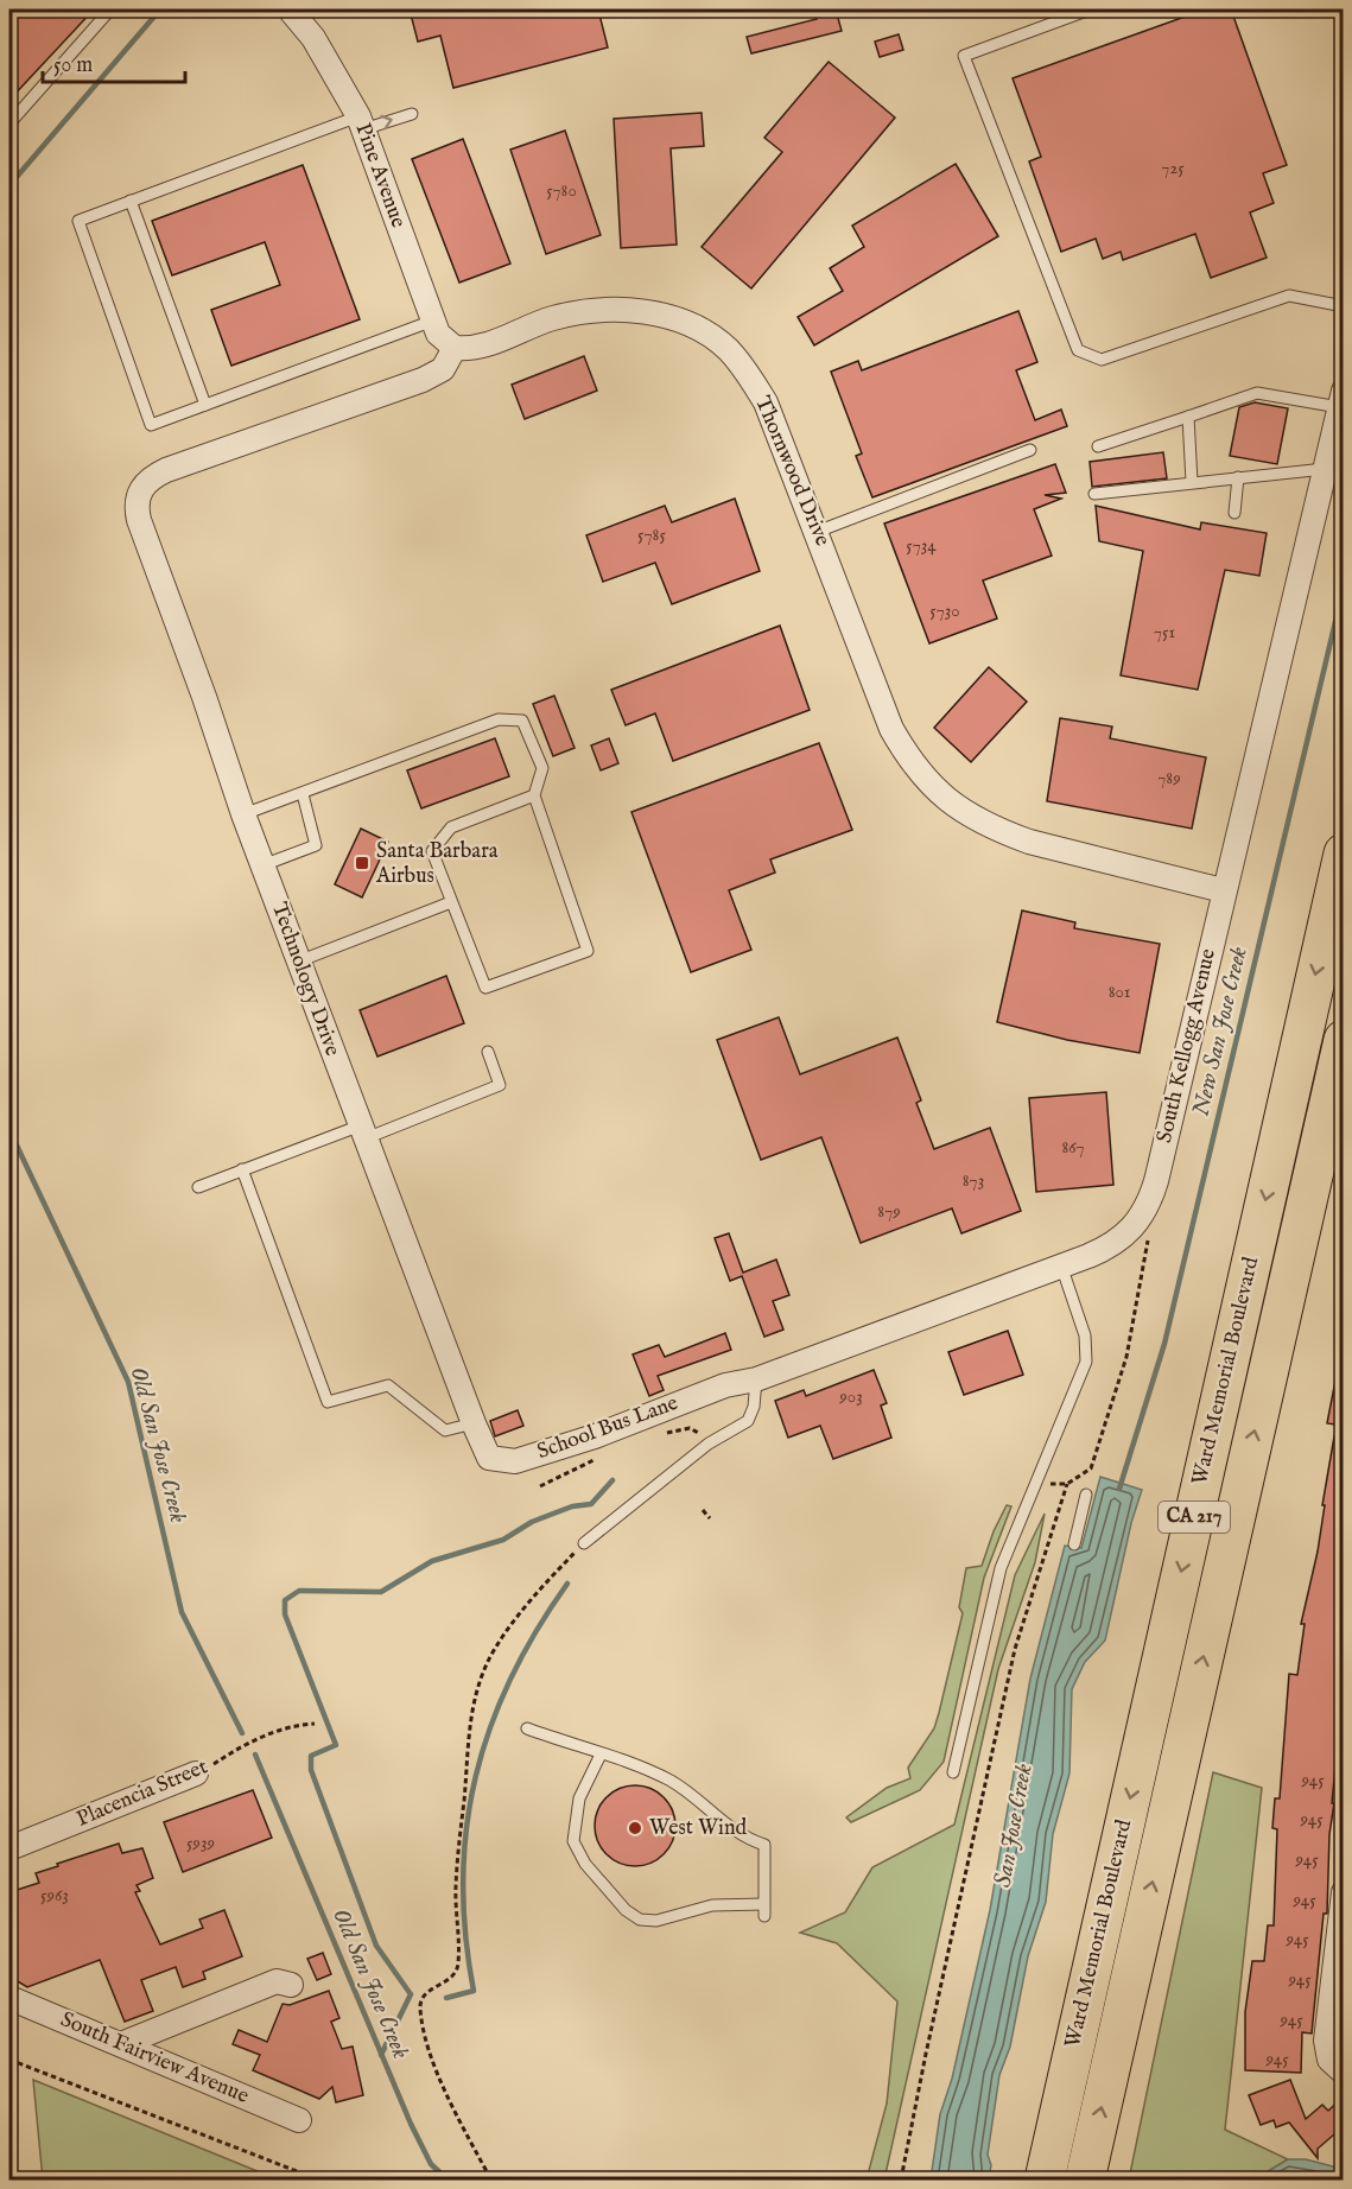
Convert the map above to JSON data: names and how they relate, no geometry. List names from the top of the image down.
{
  "streets": {
    "highway": ["Ward Memorial Boulevard", "CA 217"],
    "street": [
      "Pine Avenue",
      "Thornwood Drive",
      "Technology Drive",
      "South Kellogg Avenue",
      "School Bus Lane",
      "Placencia Street",
      "South Fairview Avenue"
    ]
  },
  "crossings": [
    ["Pine Avenue", "Thornwood Drive"],
    ["Pine Avenue", "Technology Drive"],
    ["Thornwood Drive", "Technology Drive"],
    ["Thornwood Drive", "South Kellogg Avenue"],
    ["Technology Drive", "School Bus Lane"],
    ["South Kellogg Avenue", "School Bus Lane"]
  ],
  "water": ["New San Jose Creek", "Old San Jose Creek", "San Jose Creek"],
  "places": {
    "transit": ["Santa Barbara Airbus"],
    "other": ["West Wind"]
  },
  "house_numbers": [
    "725",
    "5780",
    "5785",
    "5734",
    "5730",
    "751",
    "789",
    "801",
    "867",
    "873",
    "879",
    "903",
    "945",
    "945",
    "5939",
    "945",
    "5963",
    "945",
    "945",
    "945",
    "945",
    "945"
  ],
  "scale_bar": "50 m"
}
